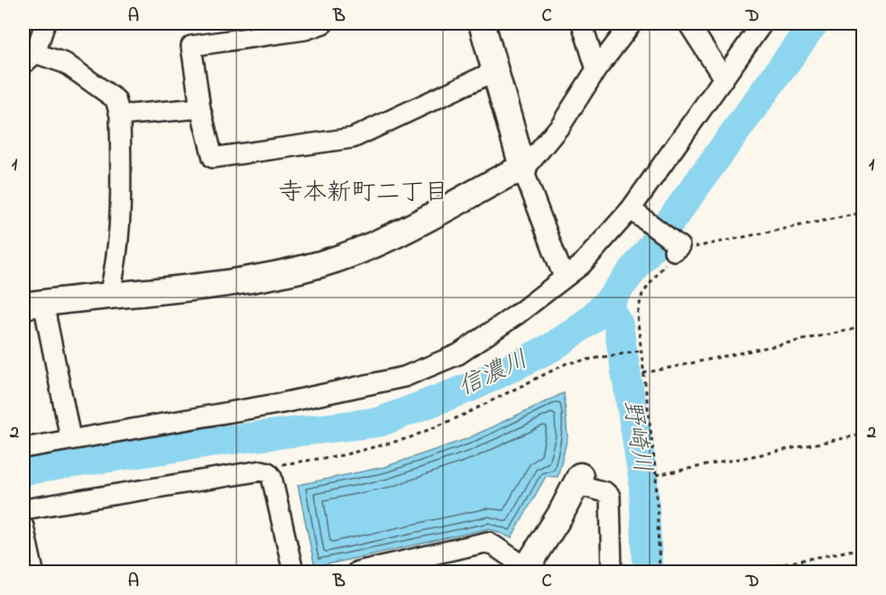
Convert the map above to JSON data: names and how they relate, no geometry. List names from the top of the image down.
{
  "districts": ["寺本新町二丁目"],
  "water": ["信濃川", "野崎川"],
  "grid": {
    "columns": [
      "A",
      "B",
      "C",
      "D"
    ],
    "rows": ["1", "2"]
  }
}
